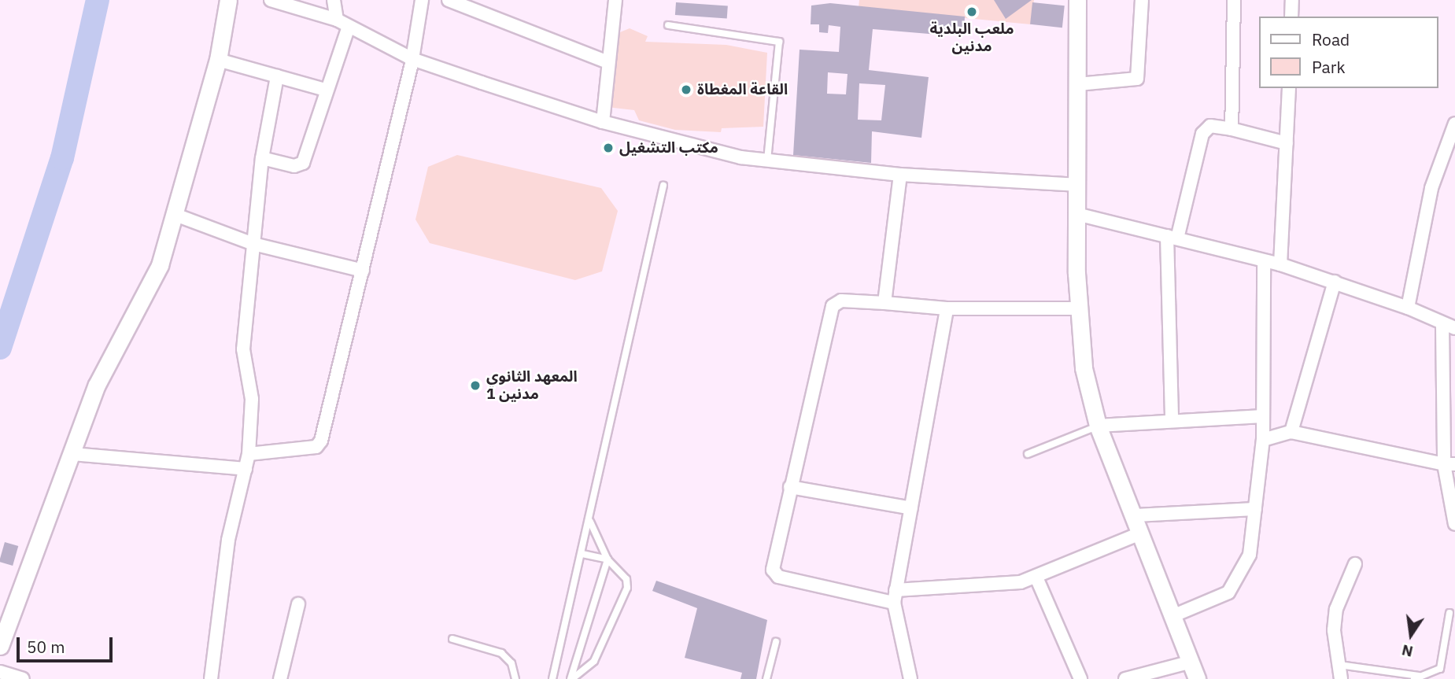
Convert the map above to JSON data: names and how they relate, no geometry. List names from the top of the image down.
{
  "places": [
    "ملعب البلدية مدنين",
    "القاعة المغطاة",
    "مكتب التشغيل",
    "المعهد الثانوي مدنين 1"
  ],
  "legend": ["Road", "Park"],
  "scale_bar": "50 m",
  "north": "bottom"
}
